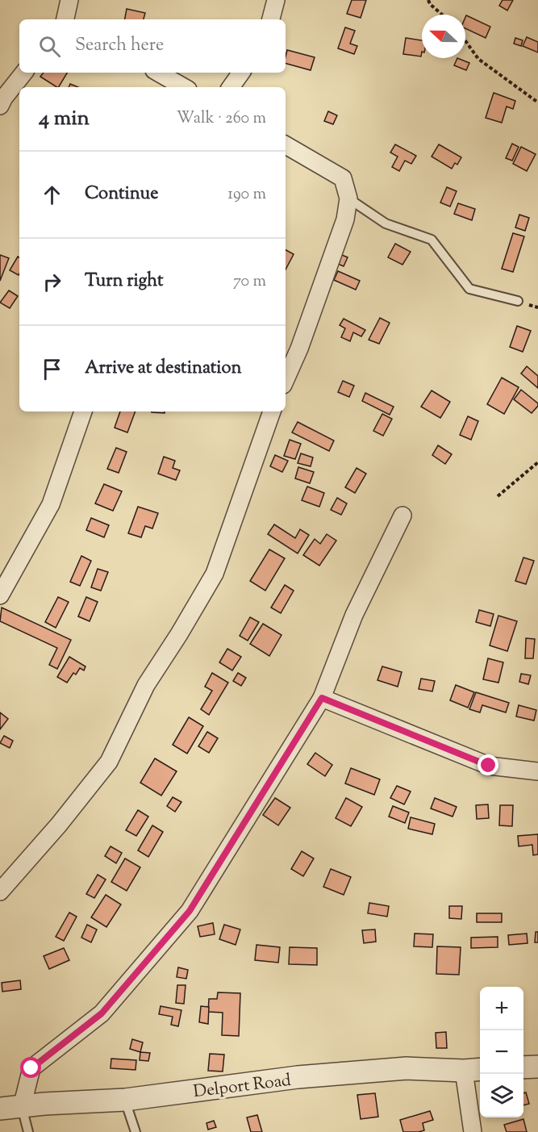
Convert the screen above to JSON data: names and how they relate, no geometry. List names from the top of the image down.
{
  "streets": {
    "street": ["Delport Road"]
  },
  "north": "left",
  "page": {
    "search": "Search here",
    "heading": ["4 min", "Walk · 260 m"],
    "list": [
      ["Continue", "190 m"],
      ["Turn right", "70 m"],
      "Arrive at destination"
    ],
    "map_buttons": ["+", "−"]
  }
}
